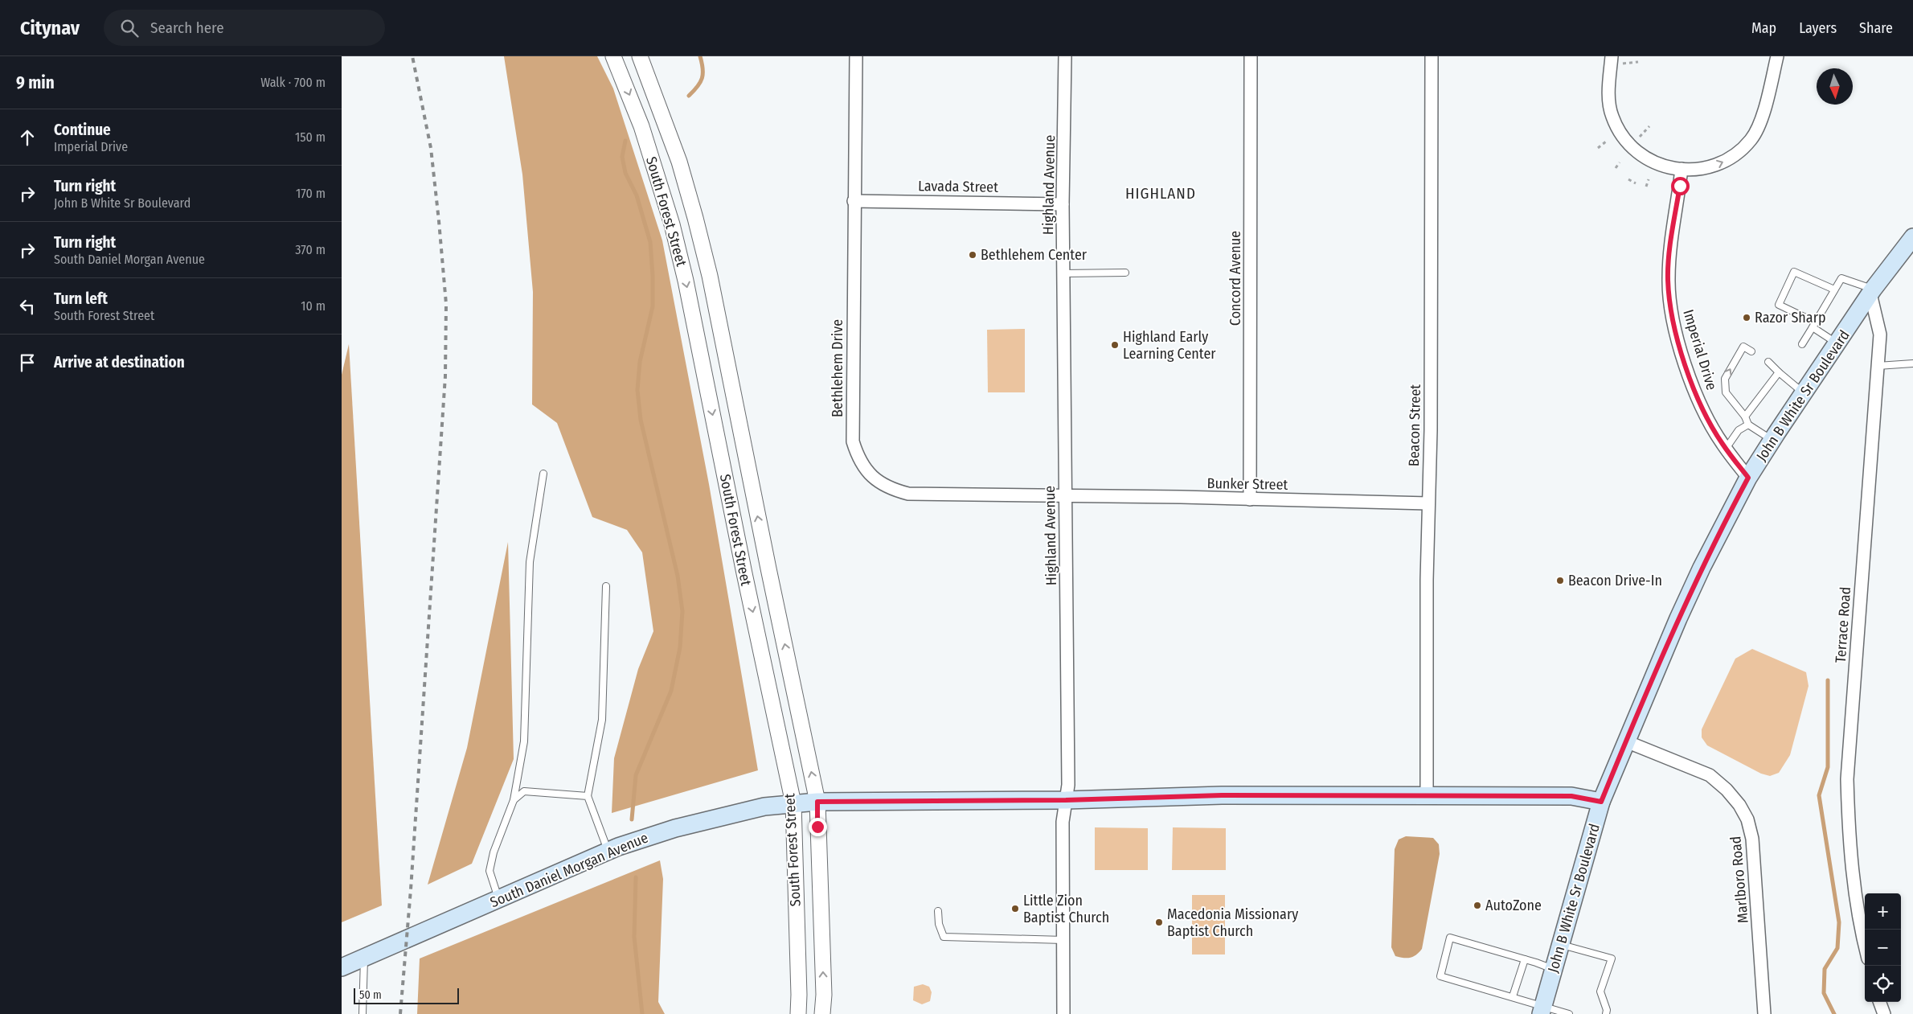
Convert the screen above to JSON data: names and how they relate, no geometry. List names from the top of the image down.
{
  "streets": {
    "main road": ["John B White Sr Boulevard", "South Daniel Morgan Avenue"],
    "street": [
      "Highland Avenue",
      "Lavada Street",
      "South Forest Street",
      "Concord Avenue",
      "Imperial Drive",
      "Bethlehem Drive",
      "Beacon Street",
      "Bunker Street",
      "Terrace Road",
      "Marlboro Road"
    ]
  },
  "crossings": [
    ["Highland Avenue", "Lavada Street"],
    ["Highland Avenue", "Bethlehem Drive"],
    ["Highland Avenue", "Bunker Street"],
    ["Highland Avenue", "South Daniel Morgan Avenue"],
    ["Lavada Street", "Bethlehem Drive"],
    ["South Forest Street", "South Daniel Morgan Avenue"],
    ["Concord Avenue", "Bunker Street"],
    ["Imperial Drive", "John B White Sr Boulevard"],
    ["Bethlehem Drive", "Bunker Street"],
    ["John B White Sr Boulevard", "Terrace Road"],
    ["John B White Sr Boulevard", "South Daniel Morgan Avenue"],
    ["John B White Sr Boulevard", "Marlboro Road"],
    ["Beacon Street", "Bunker Street"],
    ["Beacon Street", "South Daniel Morgan Avenue"]
  ],
  "districts": ["HIGHLAND"],
  "places": [
    "Bethlehem Center",
    "Razor Sharp",
    "Highland Early Learning Center",
    "Beacon Drive-In",
    "AutoZone",
    "Little Zion Baptist Church",
    "Macedonia Missionary Baptist Church"
  ],
  "scale_bar": "50 m",
  "north": "bottom",
  "page": {
    "header": "Citynav",
    "search": "Search here",
    "nav": ["Map", "Layers", "Share"],
    "heading": ["9 min", "Walk · 700 m"],
    "list": [
      ["Continue", "Imperial Drive", "150 m"],
      ["Turn right", "John B White Sr Boulevard", "170 m"],
      ["Turn right", "South Daniel Morgan Avenue", "370 m"],
      ["Turn left", "South Forest Street", "10 m"],
      "Arrive at destination"
    ],
    "map_buttons": ["+", "−"],
    "scale": "50 m"
  }
}
